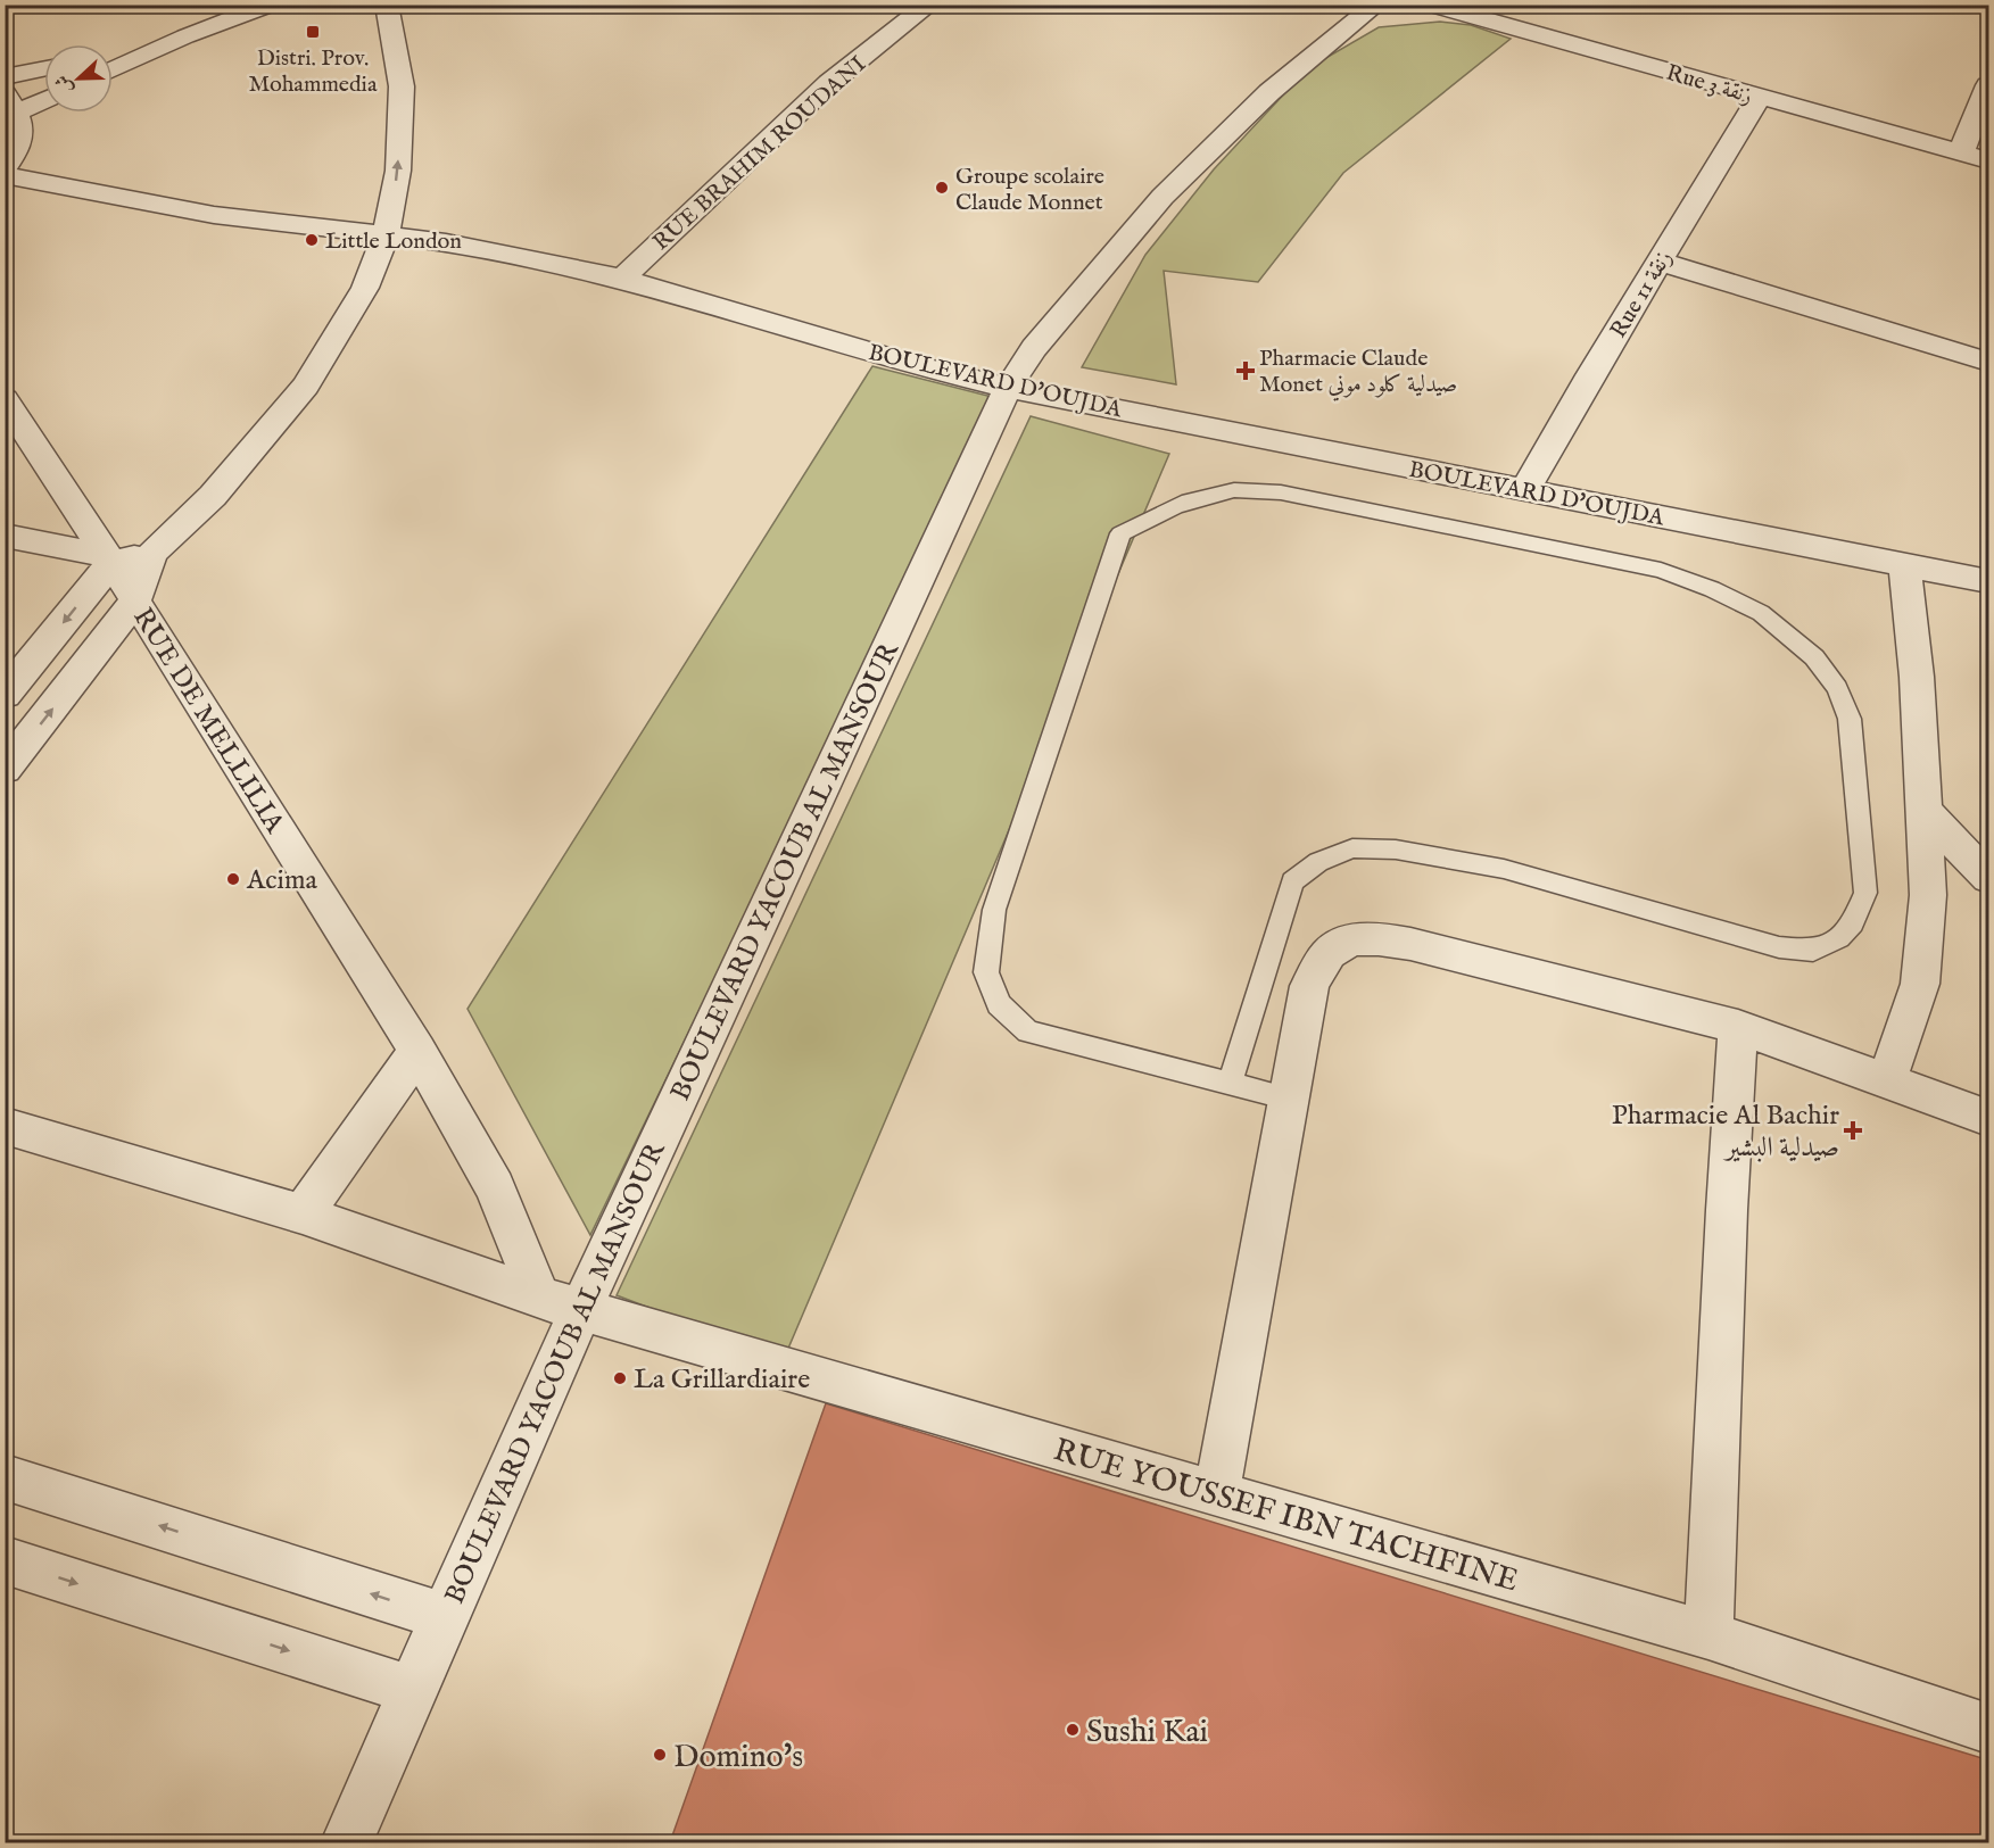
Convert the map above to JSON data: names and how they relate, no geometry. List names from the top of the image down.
{
  "streets": {
    "street": [
      "Rue 3 زنقة",
      "RUE BRAHIM ROUDANI",
      "Rue 11 زنقة",
      "BOULEVARD D'OUJDA",
      "RUE DE MELLILIA",
      "BOULEVARD YACOUB AL MANSOUR",
      "RUE YOUSSEF IBN TACHFINE"
    ]
  },
  "crossings": [
    ["Rue 3 زنقة", "Rue 11 زنقة"],
    ["RUE BRAHIM ROUDANI", "BOULEVARD D'OUJDA"],
    ["Rue 11 زنقة", "BOULEVARD D'OUJDA"],
    ["BOULEVARD D'OUJDA", "BOULEVARD YACOUB AL MANSOUR"],
    ["RUE DE MELLILIA", "BOULEVARD YACOUB AL MANSOUR"],
    ["RUE DE MELLILIA", "RUE YOUSSEF IBN TACHFINE"],
    ["BOULEVARD YACOUB AL MANSOUR", "RUE YOUSSEF IBN TACHFINE"]
  ],
  "places": {
    "transit": ["Distri. Prov. Mohammedia"],
    "other": [
      "Groupe scolaire Claude Monnet",
      "Little London",
      "Acima",
      "La Grillardiaire",
      "Sushi Kai",
      "Domino's"
    ],
    "health": ["Pharmacie Claude Monet صيدلية كلود موني", "Pharmacie Al Bachir صيدلية البشير"]
  },
  "north": "left"
}
